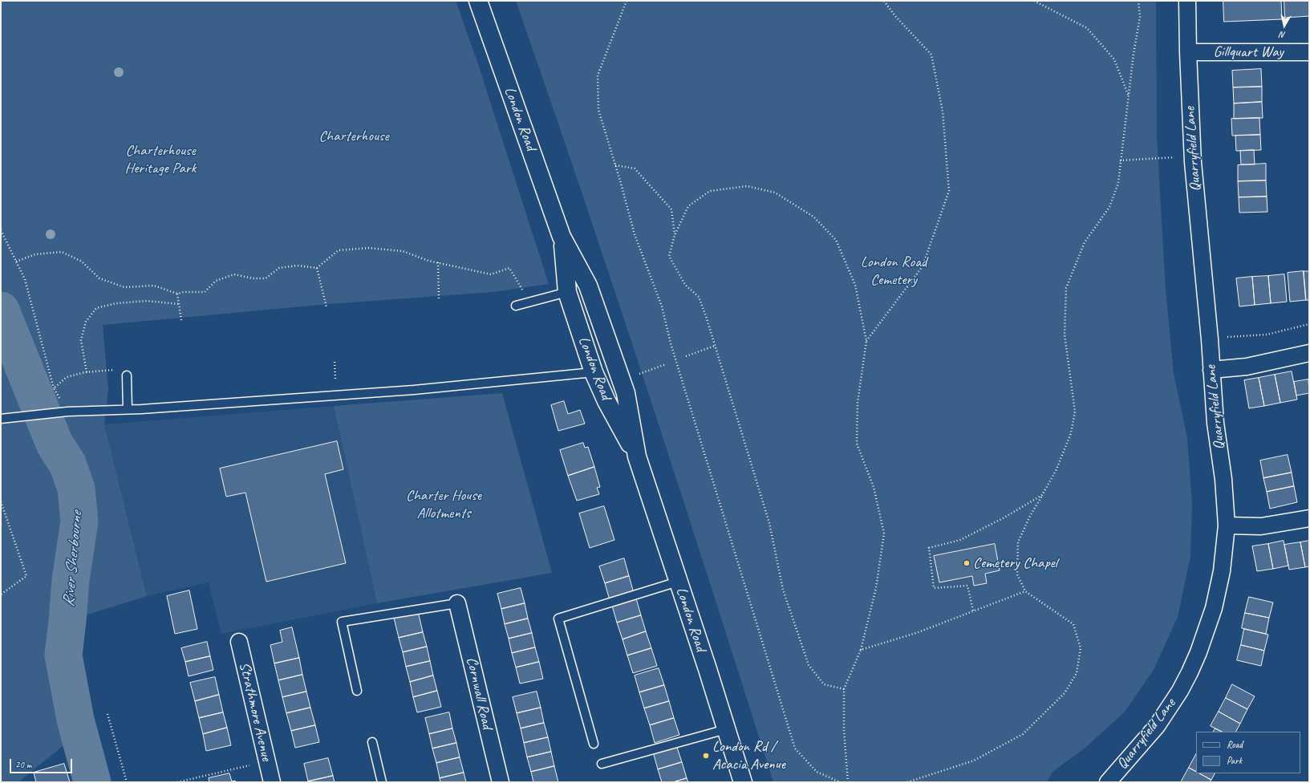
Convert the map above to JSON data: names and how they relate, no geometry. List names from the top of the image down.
{
  "streets": {
    "highway": ["London Road"],
    "street": [
      "Gillquart Way",
      "Quarryfield Lane",
      "Cornwall Road",
      "Strathmore Avenue"
    ]
  },
  "crossings": [
    ["Gillquart Way", "Quarryfield Lane"]
  ],
  "water": ["River Sherbourne"],
  "parks": [
    "Charterhouse",
    "Charterhouse Heritage Park",
    "London Road Cemetery",
    "Charter House Allotments"
  ],
  "places": ["Cemetery Chapel", "London Rd / Acacia Avenue"],
  "legend": ["Road", "Park"],
  "scale_bar": "20 m",
  "north": "bottom"
}
